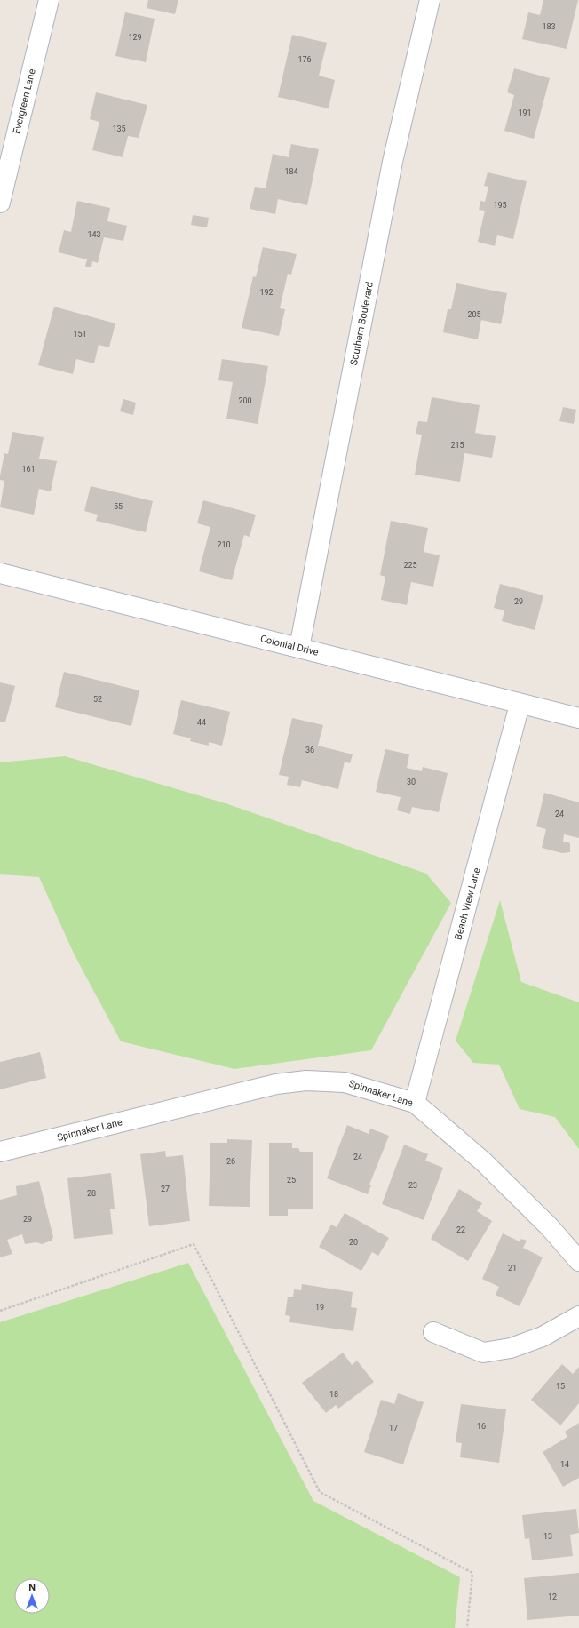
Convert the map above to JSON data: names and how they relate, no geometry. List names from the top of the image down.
{
  "streets": {
    "street": [
      "Evergreen Lane",
      "Southern Boulevard",
      "Colonial Drive",
      "Beach View Lane",
      "Spinnaker Lane"
    ]
  },
  "crossings": [
    ["Southern Boulevard", "Colonial Drive"],
    ["Colonial Drive", "Beach View Lane"],
    ["Beach View Lane", "Spinnaker Lane"]
  ],
  "house_numbers": [
    "183",
    "129",
    "176",
    "191",
    "135",
    "184",
    "195",
    "143",
    "192",
    "205",
    "151",
    "200",
    "215",
    "161",
    "55",
    "210",
    "225",
    "29",
    "52",
    "44",
    "36",
    "30",
    "24",
    "24",
    "26",
    "25",
    "23",
    "27",
    "28",
    "29",
    "22",
    "20",
    "21",
    "19",
    "15",
    "18",
    "16",
    "17",
    "14",
    "13",
    "12"
  ],
  "north": "top"
}
